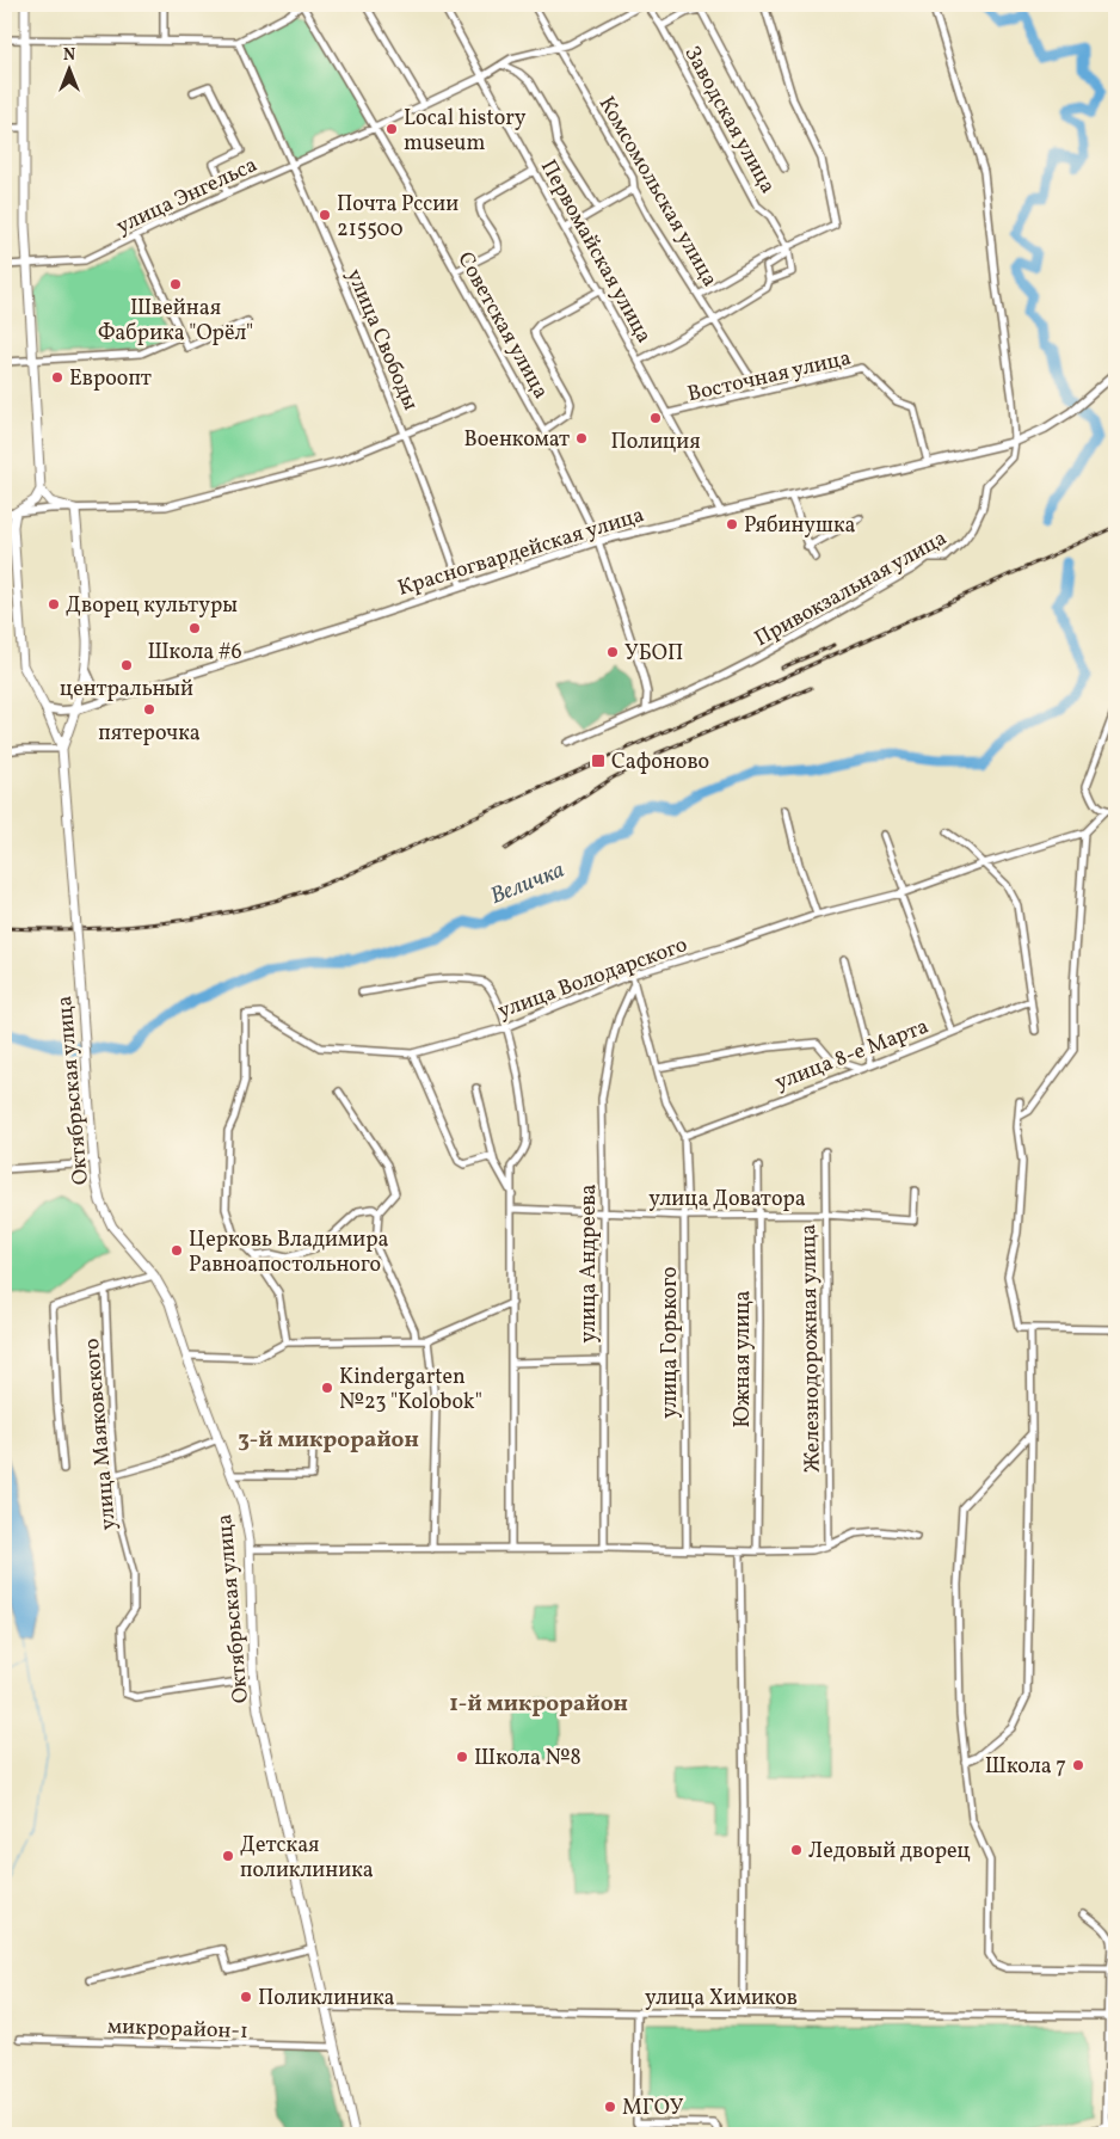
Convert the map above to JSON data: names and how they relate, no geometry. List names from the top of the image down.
{
  "streets": {
    "main road": ["Октябрьская улица"],
    "street": [
      "Заводская улица",
      "Комсомольская улица",
      "улица Энгельса",
      "Первомайская улица",
      "Советская улица",
      "улица Свободы",
      "Восточная улица",
      "Красногвардейская улица",
      "Привокзальная улица",
      "улица Володарского",
      "улица 8-е Марта",
      "улица Доватора",
      "улица Андреева",
      "улица Горького",
      "Железнодорожная улица",
      "Южная улица",
      "улица Маяковского",
      "улица Химиков",
      "микрорайон-1"
    ]
  },
  "crossings": [
    ["Комсомольская улица", "улица Энгельса"],
    ["Комсомольская улица", "Восточная улица"],
    ["улица Энгельса", "Первомайская улица"],
    ["улица Энгельса", "Советская улица"],
    ["улица Энгельса", "улица Свободы"],
    ["Первомайская улица", "Восточная улица"],
    ["Первомайская улица", "Красногвардейская улица"],
    ["Советская улица", "Красногвардейская улица"],
    ["улица Свободы", "Красногвардейская улица"],
    ["Восточная улица", "Красногвардейская улица"],
    ["Красногвардейская улица", "Привокзальная улица"],
    ["Красногвардейская улица", "Октябрьская улица"],
    ["улица 8-е Марта", "улица Горького"],
    ["Октябрьская улица", "улица Маяковского"],
    ["Октябрьская улица", "улица Химиков"],
    ["Октябрьская улица", "микрорайон-1"],
    ["улица Доватора", "улица Андреева"],
    ["улица Доватора", "улица Горького"],
    ["улица Доватора", "Железнодорожная улица"],
    ["улица Доватора", "Южная улица"]
  ],
  "districts": ["3-й микрорайон", "1-й микрорайон"],
  "water": ["Величка"],
  "places": {
    "other": [
      "Local history museum",
      "Почта Рссии 215500",
      "Швейная Фабрика \"Орёл\"",
      "Евроопт",
      "Полиция",
      "Военкомат",
      "Рябинушка",
      "Дворец культуры",
      "Школа #6",
      "УБОП",
      "центральный",
      "пятерочка",
      "Церковь Владимира Равноапостольного",
      "Kindergarten №23 \"Kolobok\"",
      "Школа №8",
      "Школа 7",
      "Ледовый дворец",
      "Детская поликлиника",
      "Поликлиника",
      "МГОУ"
    ],
    "transit": ["Сафоново"]
  },
  "north": "top"
}
